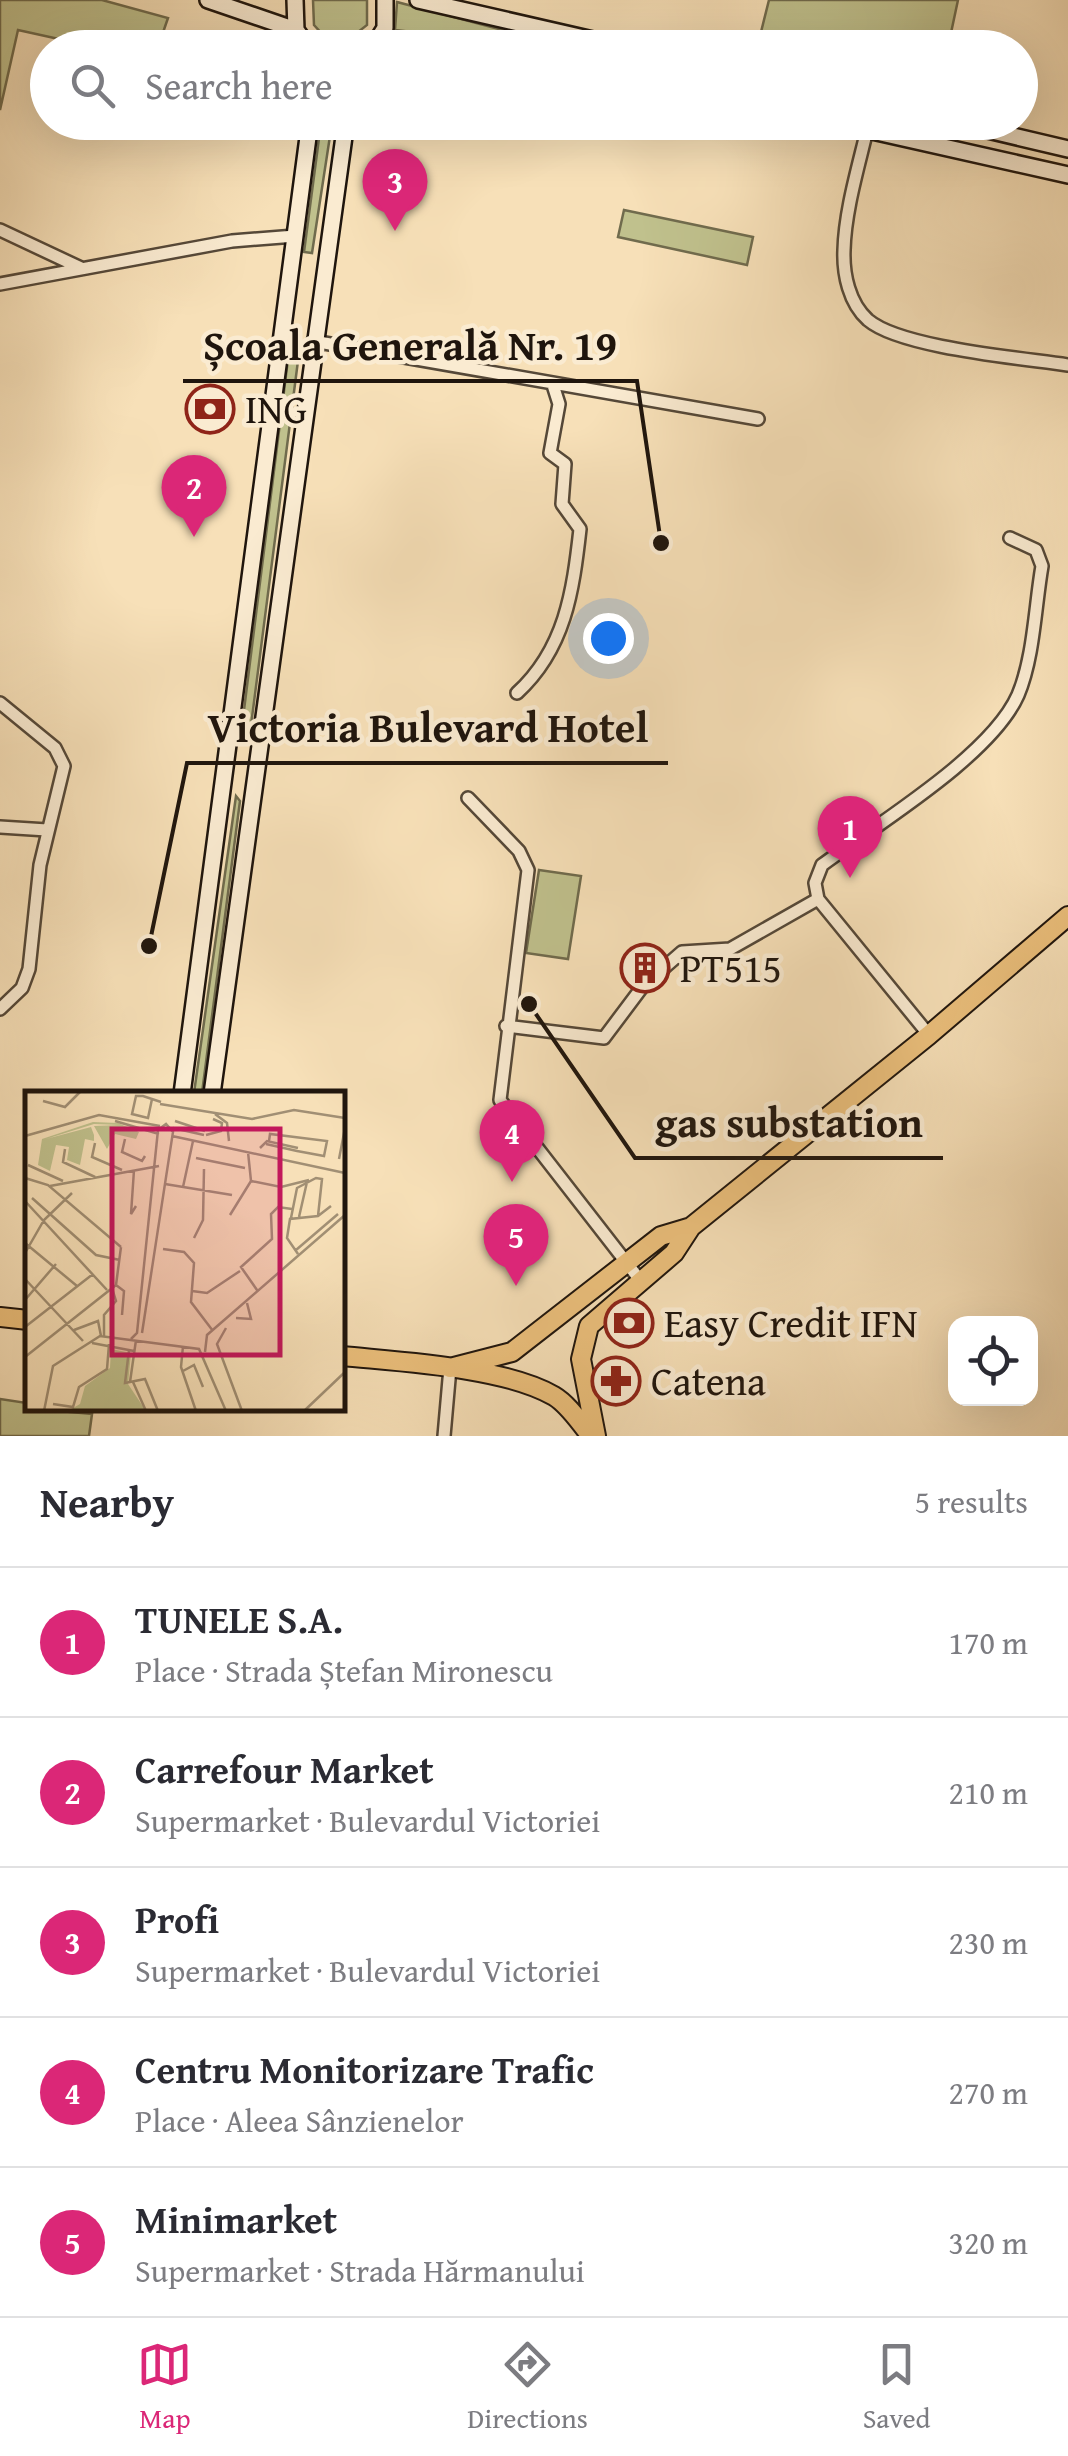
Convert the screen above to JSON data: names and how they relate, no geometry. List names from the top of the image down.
{
  "places": {
    "bank": ["ING", "Easy Credit IFN"],
    "other": ["Școala Generală Nr. 19", "Victoria Bulevard Hotel", "gas substation"],
    "building": ["PT515"],
    "pharmacy": ["Catena"]
  },
  "page": {
    "search": "Search here",
    "pins": [
      "3",
      "2",
      "1",
      "4",
      "5"
    ],
    "heading": ["Nearby", "5 results"],
    "list": [
      {
        "mark": "1",
        "name": "TUNELE S.A.",
        "note": "Place · Strada Ștefan Mironescu",
        "value": "170 m"
      },
      {
        "mark": "2",
        "name": "Carrefour Market",
        "note": "Supermarket · Bulevardul Victoriei",
        "value": "210 m"
      },
      {
        "mark": "3",
        "name": "Profi",
        "note": "Supermarket · Bulevardul Victoriei",
        "value": "230 m"
      },
      {
        "mark": "4",
        "name": "Centru Monitorizare Trafic",
        "note": "Place · Aleea Sânzienelor",
        "value": "270 m"
      },
      {
        "mark": "5",
        "name": "Minimarket",
        "note": "Supermarket · Strada Hărmanului",
        "value": "320 m"
      }
    ],
    "nav": ["Map", "Directions", "Saved"]
  }
}
